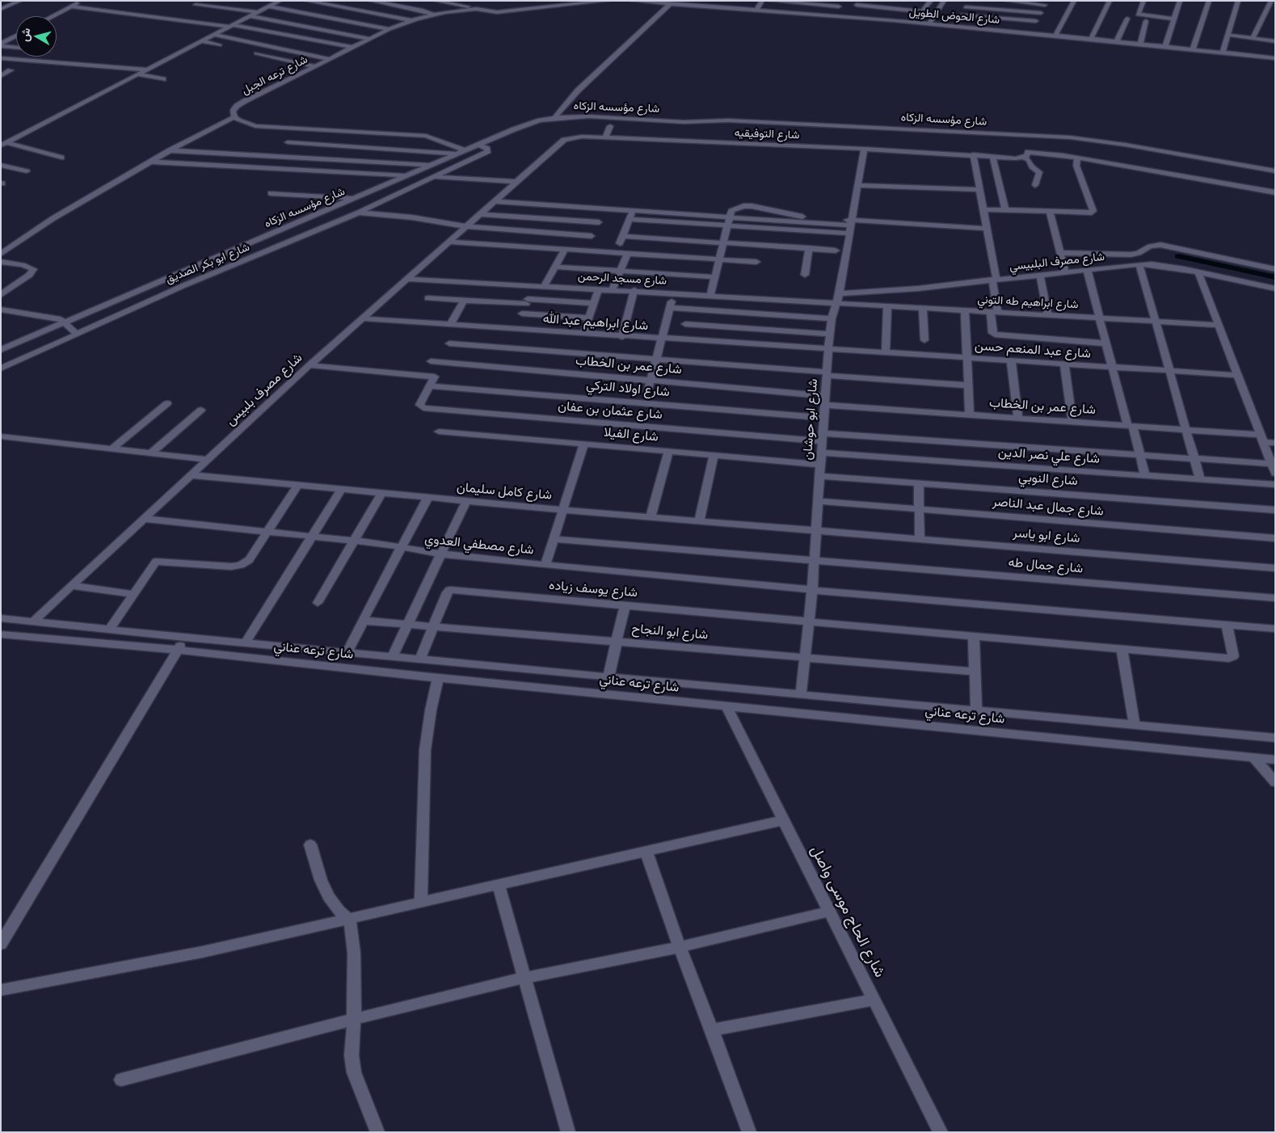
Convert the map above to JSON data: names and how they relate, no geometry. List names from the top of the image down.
{
  "streets": {
    "street": [
      "شارع الحوض الطويل",
      "شارع ترعه الجبل",
      "شارع مؤسسه الزكاه",
      "شارع التوفيقيه",
      "شارع مصرف البلبيسي",
      "شارع ابو بكر الصديق",
      "شارع مسجد الرحمن",
      "شارع ابراهيم طه التوني",
      "شارع ابراهيم عبد الله",
      "شارع عبد المنعم حسن",
      "شارع عمر بن الخطاب",
      "شارع اولاد التركي",
      "شارع مصرف بلبيس",
      "شارع عثمان بن عفان",
      "شارع ابو حوشان",
      "شارع الفيلا",
      "شارع علي نصر الدين",
      "شارع النوبي",
      "شارع كامل سليمان",
      "شارع جمال عبد الناصر",
      "شارع ابو ياسر",
      "شارع مصطفي العدوي",
      "شارع جمال طه",
      "شارع يوسف زياده",
      "شارع ابو النجاح",
      "شارع ترعه عناني",
      "شارع الحاج موسى واصل"
    ]
  },
  "crossings": [
    ["شارع مؤسسه الزكاه", "شارع التوفيقيه"],
    ["شارع مؤسسه الزكاه", "شارع ابو بكر الصديق"],
    ["شارع التوفيقيه", "شارع مصرف بلبيس"],
    ["شارع التوفيقيه", "شارع ابو حوشان"],
    ["شارع مصرف البلبيسي", "شارع مسجد الرحمن"],
    ["شارع مصرف البلبيسي", "شارع ابراهيم طه التوني"],
    ["شارع مصرف البلبيسي", "شارع ابو حوشان"],
    ["شارع مسجد الرحمن", "شارع ابراهيم طه التوني"],
    ["شارع مسجد الرحمن", "شارع مصرف بلبيس"],
    ["شارع مسجد الرحمن", "شارع ابو حوشان"],
    ["شارع ابراهيم طه التوني", "شارع ابو حوشان"],
    ["شارع ابراهيم عبد الله", "شارع عبد المنعم حسن"],
    ["شارع ابراهيم عبد الله", "شارع مصرف بلبيس"],
    ["شارع ابراهيم عبد الله", "شارع ابو حوشان"],
    ["شارع عبد المنعم حسن", "شارع ابو حوشان"],
    ["شارع عمر بن الخطاب", "شارع ابو حوشان"],
    ["شارع اولاد التركي", "شارع عثمان بن عفان"],
    ["شارع اولاد التركي", "شارع ابو حوشان"],
    ["شارع مصرف بلبيس", "شارع كامل سليمان"],
    ["شارع مصرف بلبيس", "شارع مصطفي العدوي"],
    ["شارع مصرف بلبيس", "شارع ترعه عناني"],
    ["شارع عثمان بن عفان", "شارع ابو حوشان"],
    ["شارع ابو حوشان", "شارع الفيلا"],
    ["شارع ابو حوشان", "شارع علي نصر الدين"],
    ["شارع ابو حوشان", "شارع النوبي"],
    ["شارع ابو حوشان", "شارع كامل سليمان"],
    ["شارع ابو حوشان", "شارع جمال عبد الناصر"],
    ["شارع ابو حوشان", "شارع ابو ياسر"],
    ["شارع ابو حوشان", "شارع مصطفي العدوي"],
    ["شارع ابو حوشان", "شارع جمال طه"],
    ["شارع ابو حوشان", "شارع يوسف زياده"],
    ["شارع ابو حوشان", "شارع ابو النجاح"],
    ["شارع ابو حوشان", "شارع ترعه عناني"],
    ["شارع كامل سليمان", "شارع ابو ياسر"],
    ["شارع مصطفي العدوي", "شارع يوسف زياده"],
    ["شارع يوسف زياده", "شارع ابو النجاح"],
    ["شارع يوسف زياده", "شارع ترعه عناني"],
    ["شارع ترعه عناني", "شارع الحاج موسى واصل"]
  ],
  "north": "left"
}
